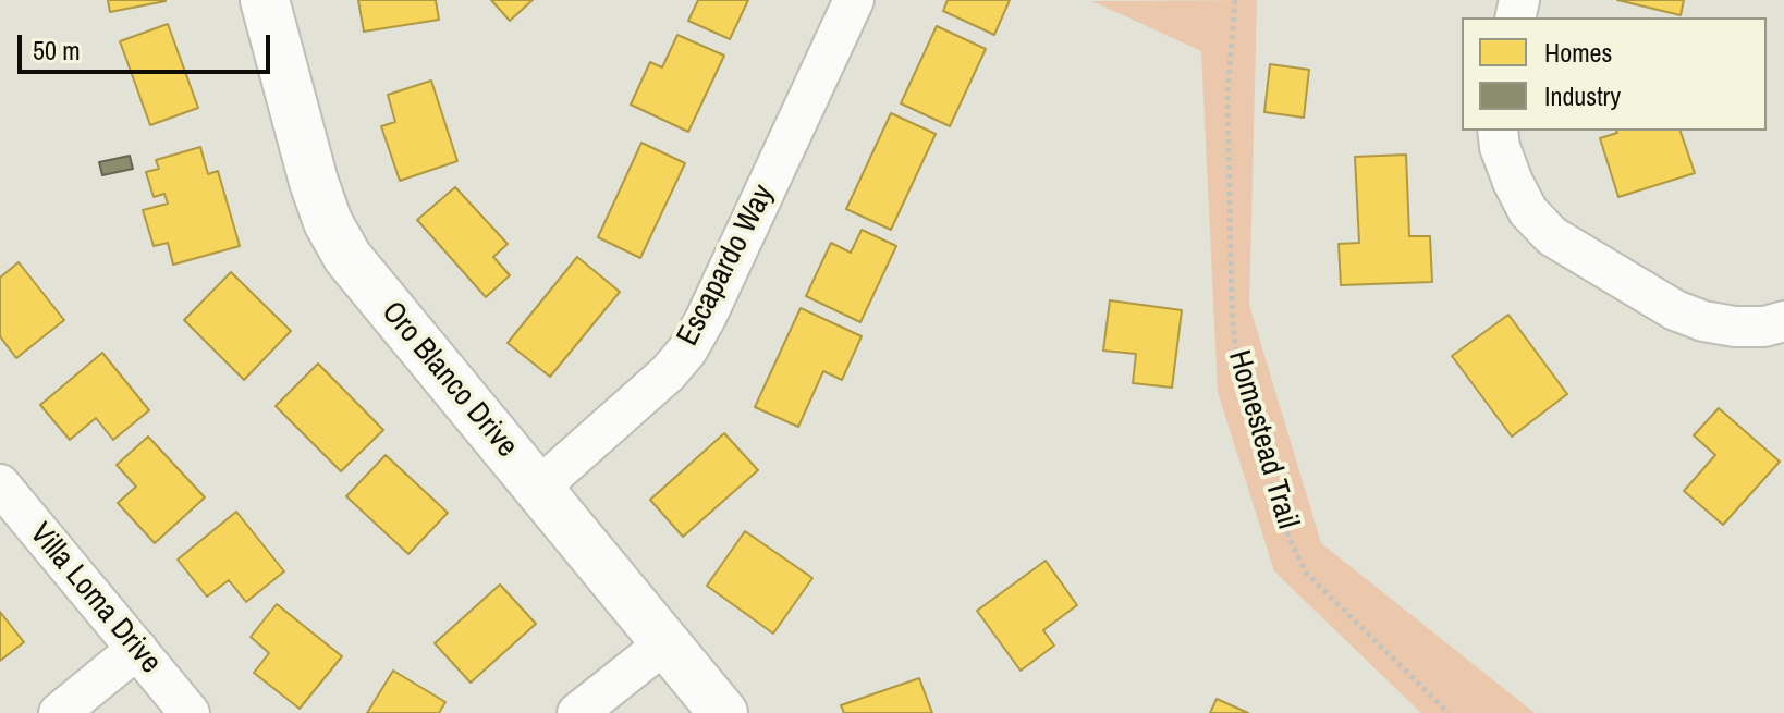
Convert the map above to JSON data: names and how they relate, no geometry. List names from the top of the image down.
{
  "streets": {
    "street": ["Escapardo Way", "Oro Blanco Drive", "Villa Loma Drive"],
    "path": ["Homestead Trail"]
  },
  "crossings": [
    ["Escapardo Way", "Oro Blanco Drive"]
  ],
  "legend": ["Homes", "Industry"],
  "scale_bar": "50 m"
}
